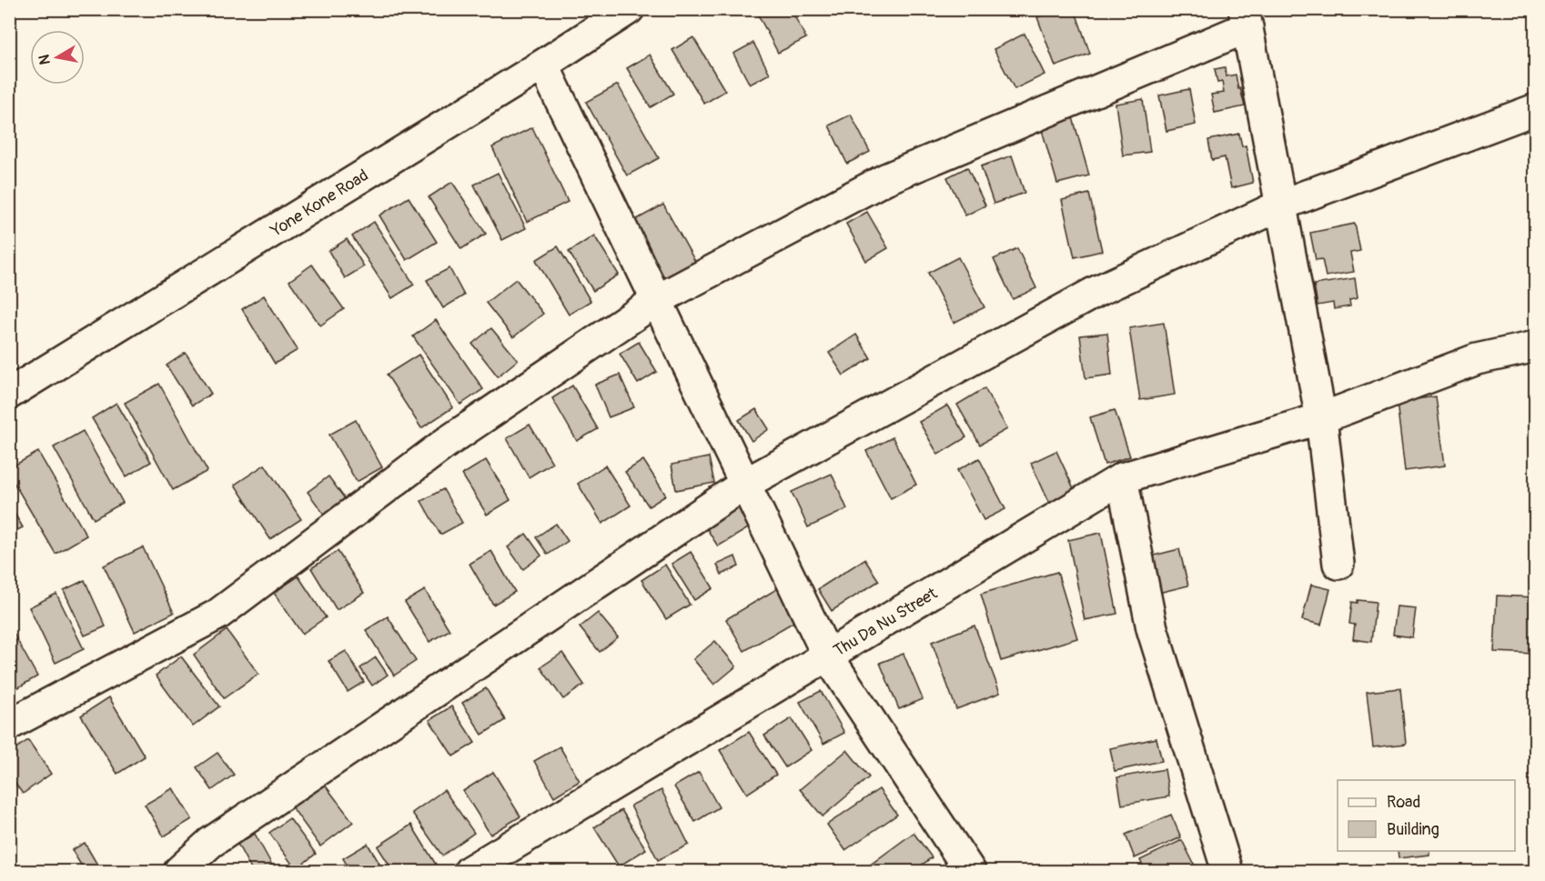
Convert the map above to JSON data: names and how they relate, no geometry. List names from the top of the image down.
{
  "streets": {
    "street": ["Yone Kone Road", "Thu Da Nu Street"]
  },
  "legend": ["Road", "Building"],
  "north": "left"
}
